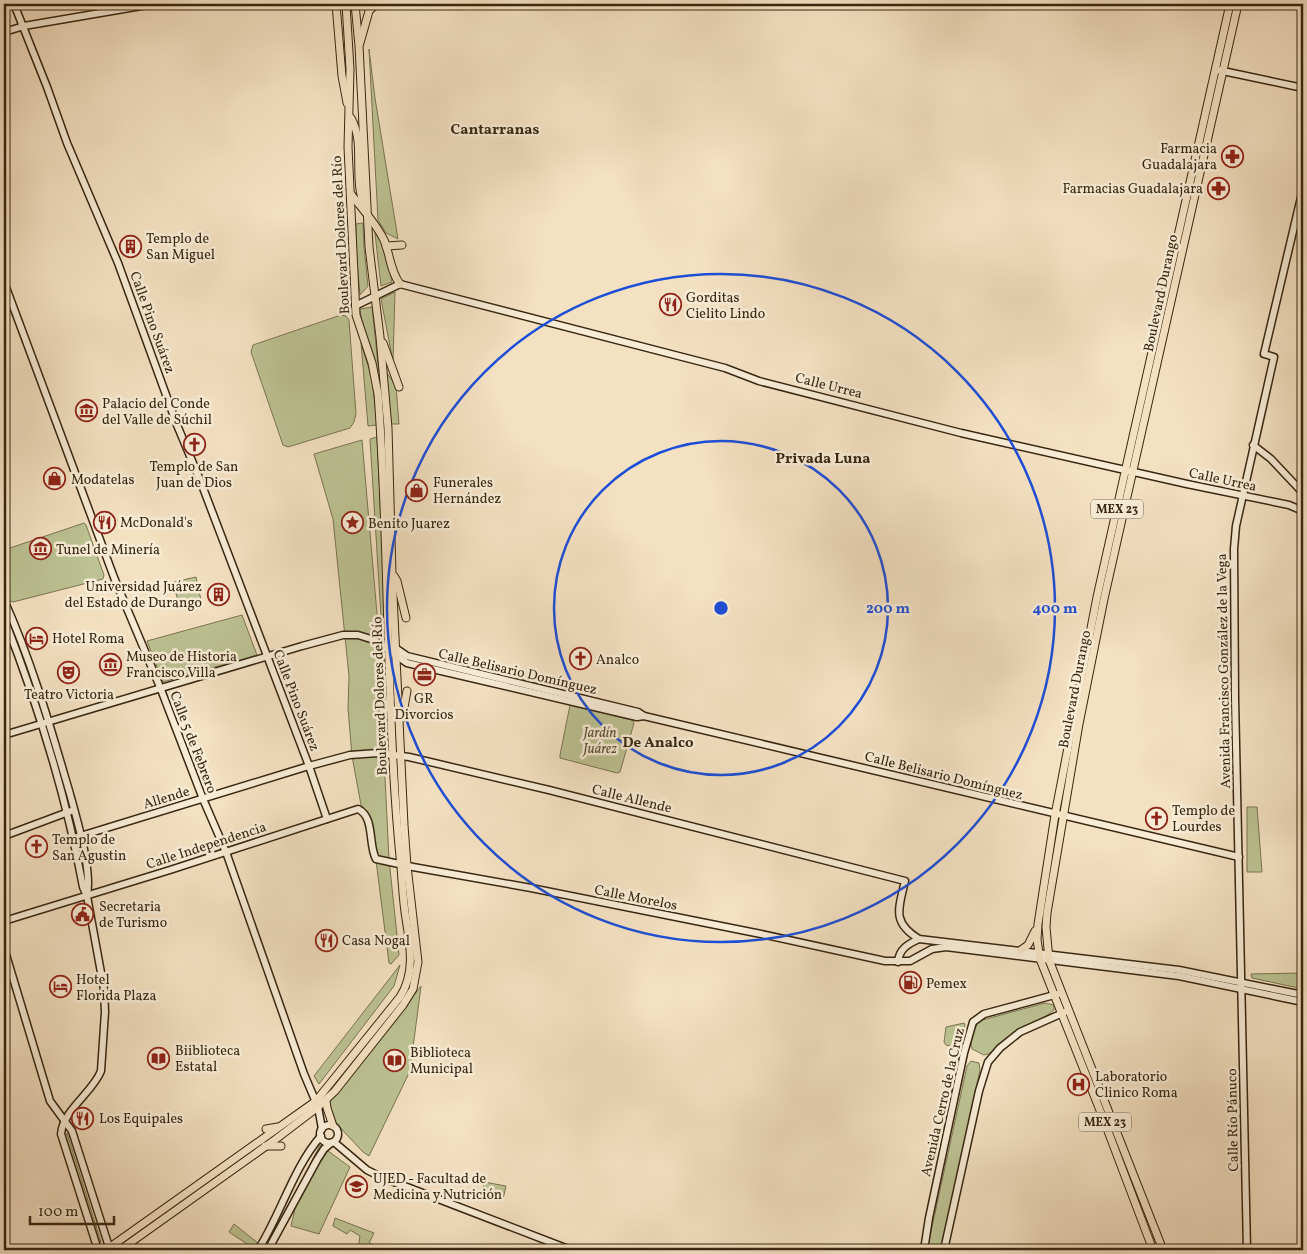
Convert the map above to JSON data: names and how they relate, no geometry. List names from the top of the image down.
{
  "streets": {
    "main road": ["Boulevard Dolores del Río", "Boulevard Durango", "MEX 23"],
    "street": [
      "Calle Pino Suárez",
      "Calle Urrea",
      "Calle Belisario Domínguez",
      "Avenida Francisco González de la Vega",
      "Calle 5 de Febrero",
      "Allende",
      "Calle Allende",
      "Calle Independencia",
      "Calle Morelos",
      "Avenida Cerro de la Cruz",
      "Calle Río Pánuco"
    ]
  },
  "crossings": [
    ["Boulevard Dolores del Río", "Calle Belisario Domínguez"],
    ["Boulevard Dolores del Río", "Calle 5 de Febrero"],
    ["Boulevard Dolores del Río", "Calle Allende"],
    ["Boulevard Dolores del Río", "Calle Morelos"],
    ["Boulevard Durango", "Calle Urrea"],
    ["Boulevard Durango", "Calle Belisario Domínguez"],
    ["Boulevard Durango", "Avenida Cerro de la Cruz"],
    ["Calle Pino Suárez", "Allende"],
    ["Calle Pino Suárez", "Calle Independencia"],
    ["Calle Urrea", "Avenida Francisco González de la Vega"],
    ["Calle Belisario Domínguez", "Avenida Francisco González de la Vega"],
    ["Avenida Francisco González de la Vega", "Calle Río Pánuco"],
    ["Calle 5 de Febrero", "Allende"],
    ["Calle 5 de Febrero", "Calle Independencia"],
    ["Allende", "Calle Allende"],
    ["Calle Independencia", "Calle Morelos"]
  ],
  "districts": ["Cantarranas", "Privada Luna", "De Analco"],
  "parks": ["Jardín Juárez"],
  "places": {
    "pharmacy": ["Farmacia Guadalajara", "Farmacias Guadalajara"],
    "building": ["Templo de San Miguel", "Universidad Juárez del Estado de Durango"],
    "restaurant": [
      "Gorditas Cielito Lindo",
      "McDonald's",
      "Casa Nogal",
      "Los Equipales"
    ],
    "museum": ["Palacio del Conde del Valle de Súchil", "Tunel de Minería", "Museo de Historia Francisco Villa"],
    "church": [
      "Templo de San Juan de Dios",
      "Analco",
      "Templo de Lourdes",
      "Templo de San Agustin"
    ],
    "shop": ["Modatelas", "Funerales Hernández"],
    "place": ["Benito Juarez"],
    "hotel": ["Hotel Roma", "Hotel Florida Plaza"],
    "theatre": ["Teatro Victoria"],
    "office": ["GR Divorcios"],
    "public building": ["Secretaria de Turismo"],
    "fuel station": ["Pemex"],
    "library": ["Biiblioteca Estatal", "Biblioteca Municipal"],
    "hospital": ["Laboratorio Clinico Roma"],
    "school or university": ["UJED - Facultad de Medicina y Nutrición"]
  },
  "scale_bar": "100 m",
  "rings": ["200 m", "400 m"]
}
